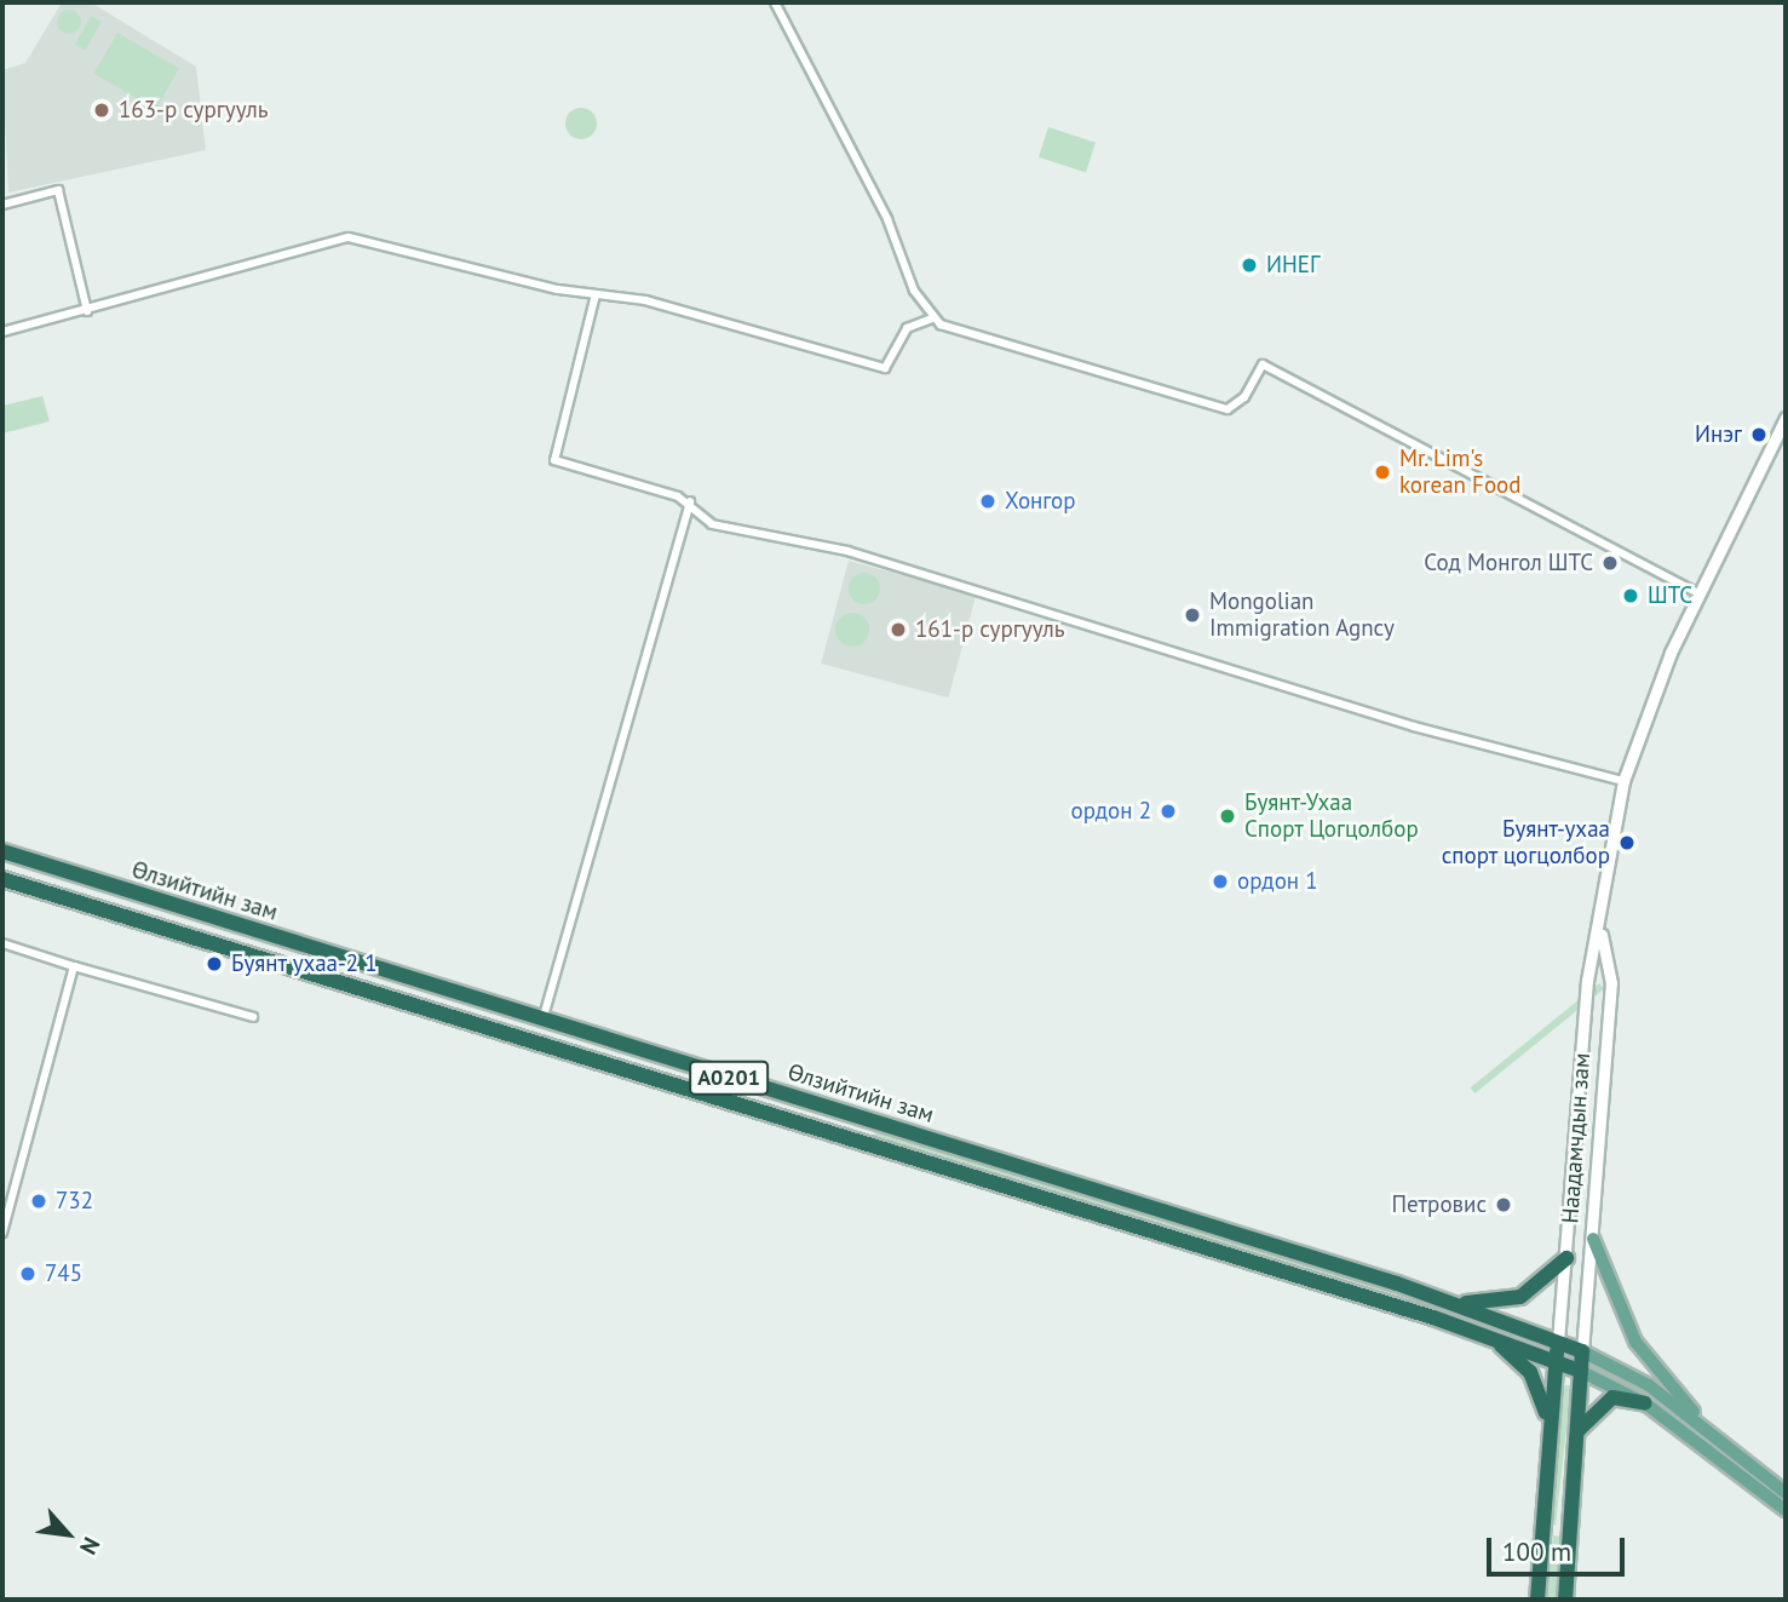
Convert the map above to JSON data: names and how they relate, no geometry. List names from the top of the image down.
{
  "streets": {
    "highway": ["Өлзийтийн зам", "A0201"],
    "main road": ["Наадамчдын зам"]
  },
  "crossings": [
    ["Өлзийтийн зам", "Наадамчдын зам"]
  ],
  "places": [
    "163-р сургууль",
    "ИНЕГ",
    "Инэг",
    "Mr. Lim's korean Food",
    "Хонгор",
    "Сод Монгол ШТС",
    "ШТС",
    "Mongolian Immigration Agncy",
    "161-р сургууль",
    "ордон 2",
    "Буянт-Ухаа Спорт Цогцолбор",
    "Буянт-ухаа спорт цогцолбор",
    "ордон 1",
    "Буянт ухаа-2 1",
    "732",
    "Петровис",
    "745"
  ],
  "scale_bar": "100 m",
  "north": "bottom right"
}
